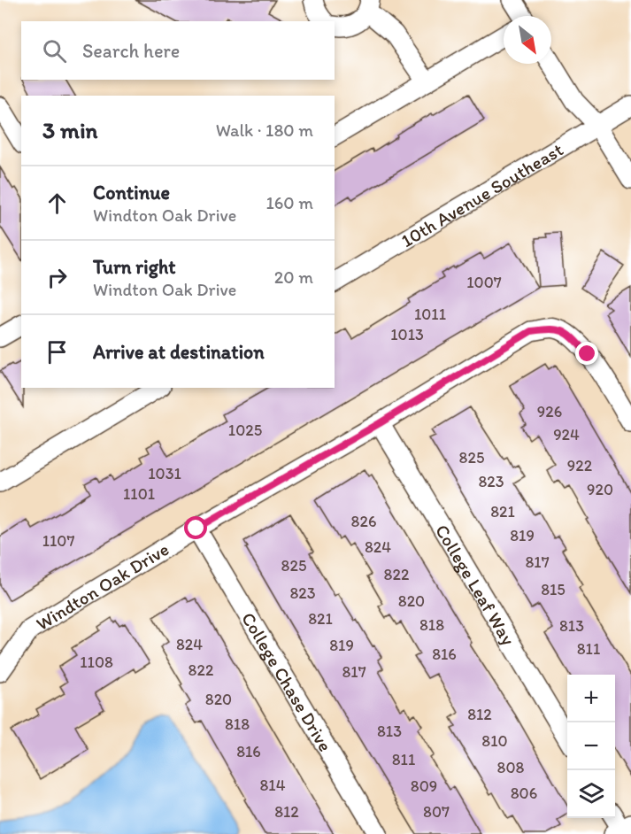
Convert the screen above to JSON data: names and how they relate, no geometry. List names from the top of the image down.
{
  "streets": {
    "street": [
      "10th Avenue Southeast",
      "College Leaf Way",
      "Windton Oak Drive",
      "College Chase Drive"
    ]
  },
  "crossings": [
    ["College Leaf Way", "Windton Oak Drive"],
    ["Windton Oak Drive", "College Chase Drive"]
  ],
  "house_numbers": [
    "1007",
    "1011",
    "1013",
    "926",
    "1025",
    "924",
    "825",
    "922",
    "1031",
    "823",
    "920",
    "1101",
    "821",
    "826",
    "819",
    "1107",
    "824",
    "817",
    "825",
    "822",
    "815",
    "823",
    "820",
    "821",
    "818",
    "813",
    "824",
    "819",
    "811",
    "816",
    "1108",
    "822",
    "817",
    "820",
    "812",
    "818",
    "813",
    "810",
    "816",
    "811",
    "808",
    "814",
    "809",
    "806",
    "812",
    "807"
  ],
  "north": "bottom right",
  "page": {
    "search": "Search here",
    "heading": ["3 min", "Walk · 180 m"],
    "list": [
      ["Continue", "Windton Oak Drive", "160 m"],
      ["Turn right", "Windton Oak Drive", "20 m"],
      "Arrive at destination"
    ],
    "map_buttons": ["+", "−"]
  }
}
